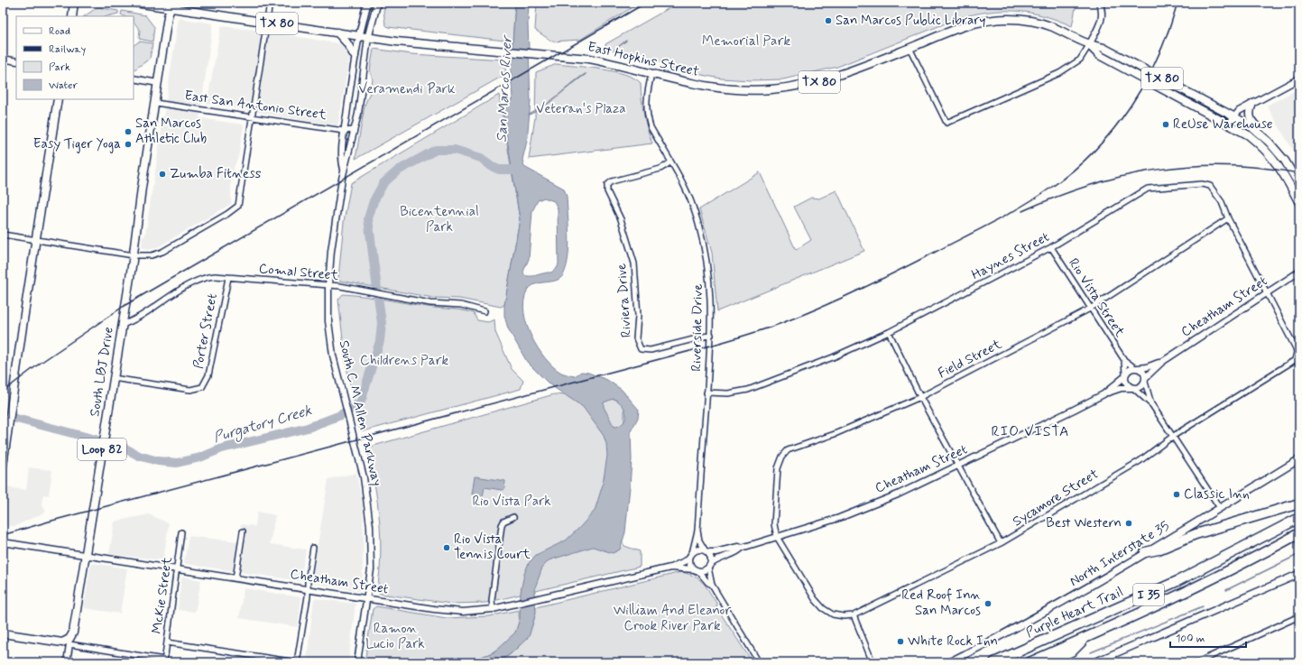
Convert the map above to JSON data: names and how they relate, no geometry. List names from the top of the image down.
{
  "streets": {
    "highway": ["I 35", "Purple Heart Trail"],
    "main road": [
      "TX 80",
      "East Hopkins Street",
      "South LBJ Drive",
      "Loop 82",
      "North Interstate 35"
    ],
    "street": [
      "East San Antonio Street",
      "Haynes Street",
      "Comal Street",
      "Rio Vista Street",
      "Riviera Drive",
      "Cheatham Street",
      "Riverside Drive",
      "Porter Street",
      "Field Street",
      "South C M Allen Parkway",
      "Sycamore Street",
      "McKie Street"
    ]
  },
  "crossings": [
    ["East Hopkins Street", "Riverside Drive"],
    ["East Hopkins Street", "South C M Allen Parkway"],
    ["East Hopkins Street", "Loop 82"],
    ["East San Antonio Street", "South LBJ Drive"],
    ["East San Antonio Street", "South C M Allen Parkway"],
    ["Haynes Street", "Rio Vista Street"],
    ["Haynes Street", "Cheatham Street"],
    ["Haynes Street", "Riverside Drive"],
    ["Haynes Street", "Field Street"],
    ["Haynes Street", "Sycamore Street"],
    ["Comal Street", "Porter Street"],
    ["Comal Street", "South LBJ Drive"],
    ["Comal Street", "South C M Allen Parkway"],
    ["Rio Vista Street", "Cheatham Street"],
    ["Rio Vista Street", "Field Street"],
    ["Riviera Drive", "Riverside Drive"],
    ["Cheatham Street", "Riverside Drive"],
    ["Cheatham Street", "Field Street"],
    ["Cheatham Street", "South LBJ Drive"],
    ["Cheatham Street", "South C M Allen Parkway"],
    ["Cheatham Street", "Sycamore Street"],
    ["Cheatham Street", "McKie Street"],
    ["Porter Street", "South LBJ Drive"],
    ["Field Street", "Sycamore Street"],
    ["South LBJ Drive", "Loop 82"]
  ],
  "districts": ["RIO VISTA"],
  "water": ["San Marcos River", "Purgatory Creek"],
  "parks": [
    "Memorial Park",
    "Veramendi Park",
    "Veteran's Plaza",
    "Bicentennial Park",
    "Childrens Park",
    "Rio Vista Park",
    "William And Eleanor Crook River Park",
    "Ramon Lucio Park"
  ],
  "places": [
    "San Marcos Public Library",
    "ReUse Warehouse",
    "San Marcos Athletic Club",
    "Easy Tiger Yoga",
    "Zumba Fitness",
    "Classic Inn",
    "Best Western",
    "Rio Vista Tennis Court",
    "Red Roof Inn San Marcos",
    "White Rock Inn"
  ],
  "legend": [
    "Road",
    "Railway",
    "Park",
    "Water"
  ],
  "scale_bar": "100 m"
}
